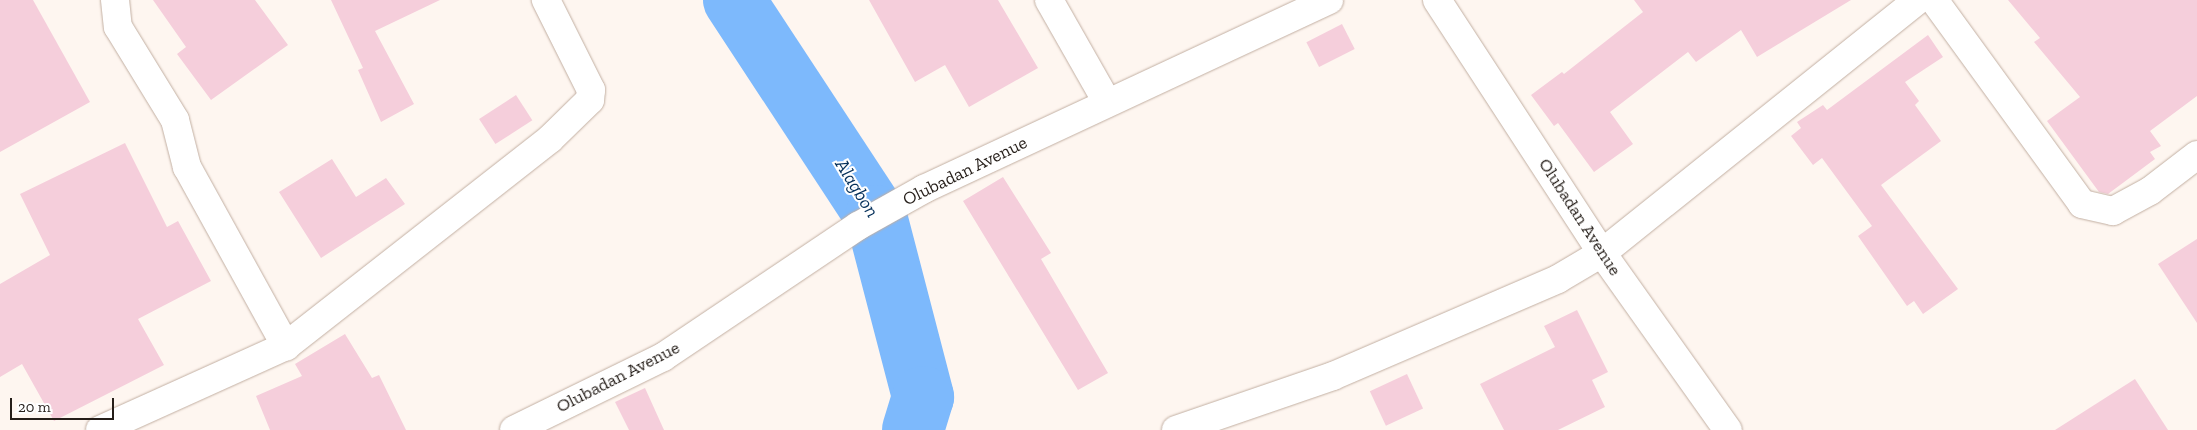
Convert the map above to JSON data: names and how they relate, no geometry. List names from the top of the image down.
{
  "streets": {
    "street": ["Olubadan Avenue"]
  },
  "water": ["Alagbon"],
  "scale_bar": "20 m"
}
